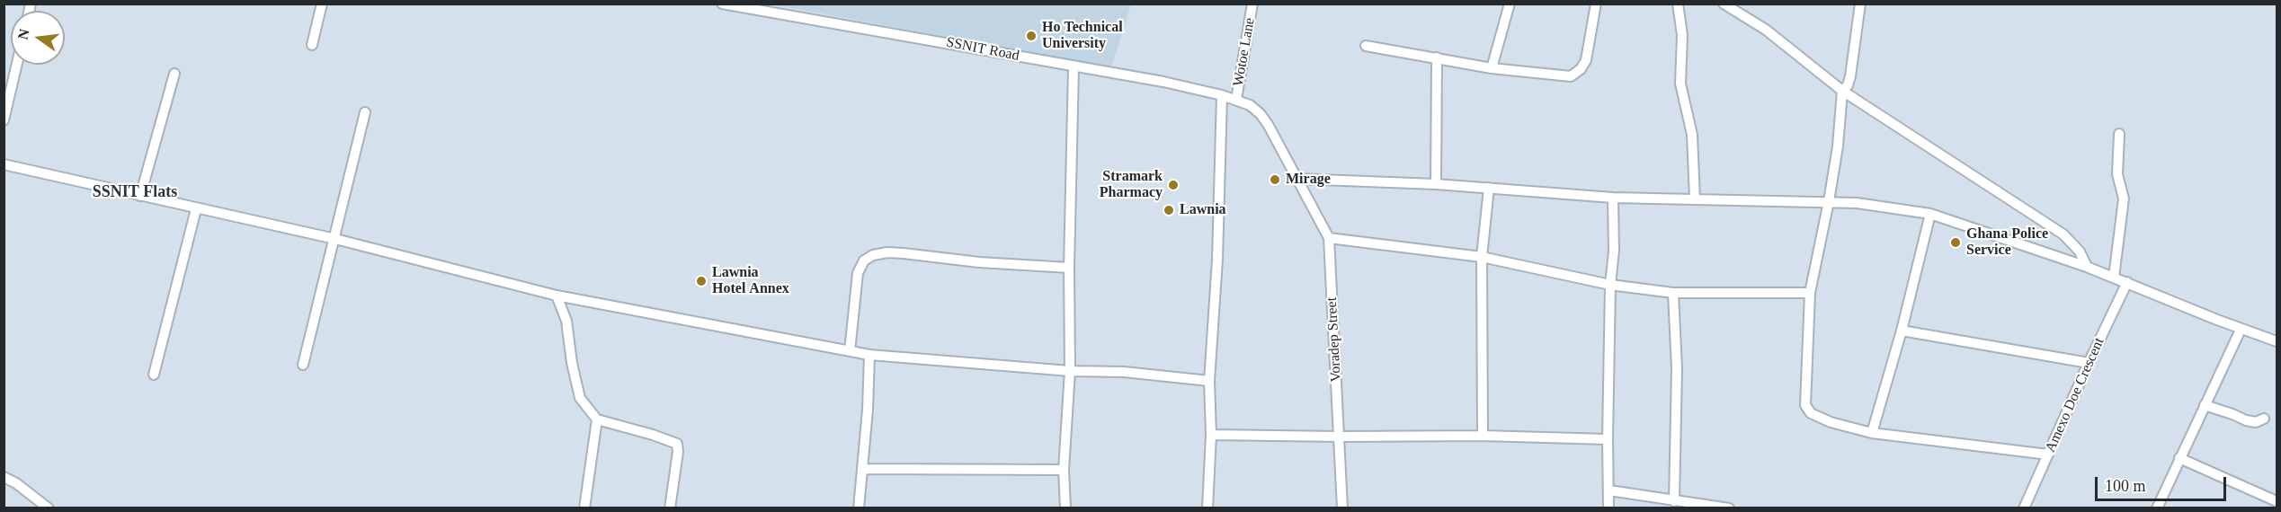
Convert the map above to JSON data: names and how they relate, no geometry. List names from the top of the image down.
{
  "streets": {
    "street": [
      "SSNIT Road",
      "Wotoe Lane",
      "Voradep Street",
      "Amexo Doe Crescent"
    ]
  },
  "crossings": [
    ["SSNIT Road", "Wotoe Lane"],
    ["SSNIT Road", "Voradep Street"]
  ],
  "districts": ["SSNIT Flats"],
  "places": [
    "Ho Technical University",
    "Mirage",
    "Stramark Pharmacy",
    "Lawnia",
    "Ghana Police Service",
    "Lawnia Hotel Annex"
  ],
  "scale_bar": "100 m",
  "north": "left"
}
